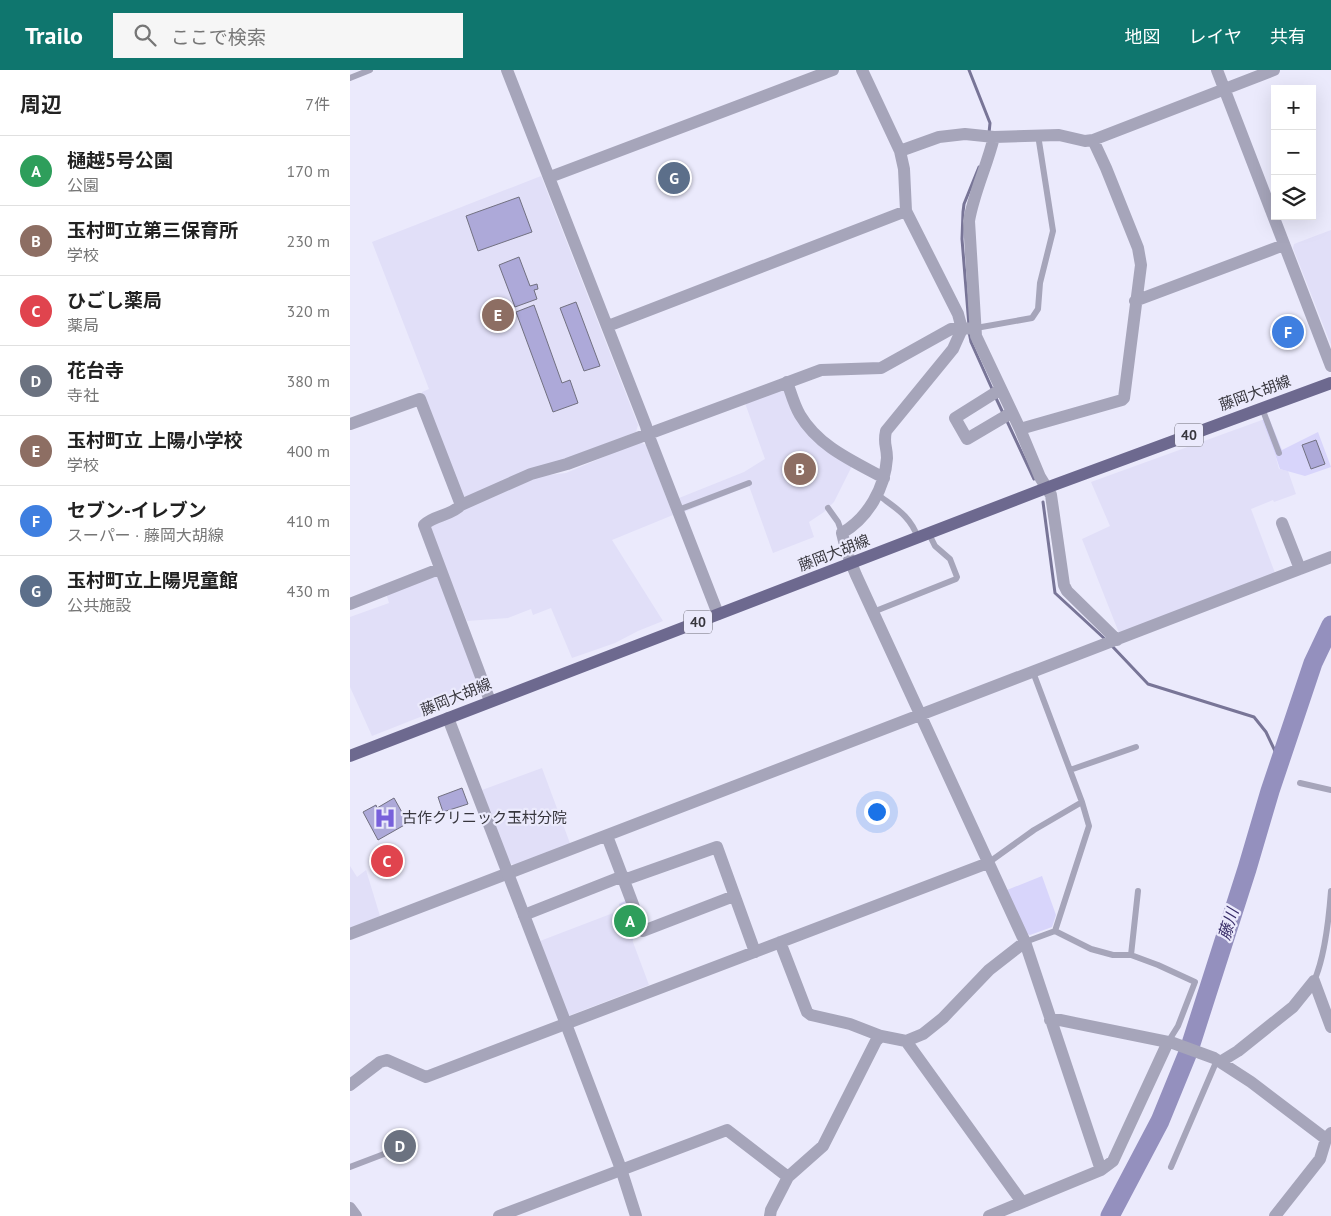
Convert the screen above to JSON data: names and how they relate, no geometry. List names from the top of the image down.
{
  "streets": {
    "main road": ["藤岡大胡線", "40"]
  },
  "water": ["藤川"],
  "places": {
    "hospital": ["古作クリニック玉村分院"]
  },
  "page": {
    "header": "Trailo",
    "search": "ここで検索",
    "nav": ["地図", "レイヤ", "共有"],
    "heading": ["周辺", "7件"],
    "map_buttons": ["+", "−"],
    "list": [
      {
        "mark": "A",
        "name": "樋越5号公園",
        "note": "公園",
        "value": "170 m"
      },
      {
        "mark": "B",
        "name": "玉村町立第三保育所",
        "note": "学校",
        "value": "230 m"
      },
      {
        "mark": "C",
        "name": "ひごし薬局",
        "note": "薬局",
        "value": "320 m"
      },
      {
        "mark": "D",
        "name": "花台寺",
        "note": "寺社",
        "value": "380 m"
      },
      {
        "mark": "E",
        "name": "玉村町立 上陽小学校",
        "note": "学校",
        "value": "400 m"
      },
      {
        "mark": "F",
        "name": "セブン-イレブン",
        "note": "スーパー · 藤岡大胡線",
        "value": "410 m"
      },
      {
        "mark": "G",
        "name": "玉村町立上陽児童館",
        "note": "公共施設",
        "value": "430 m"
      }
    ],
    "pins": [
      "G",
      "E",
      "F",
      "B",
      "C",
      "A",
      "D"
    ]
  }
}
